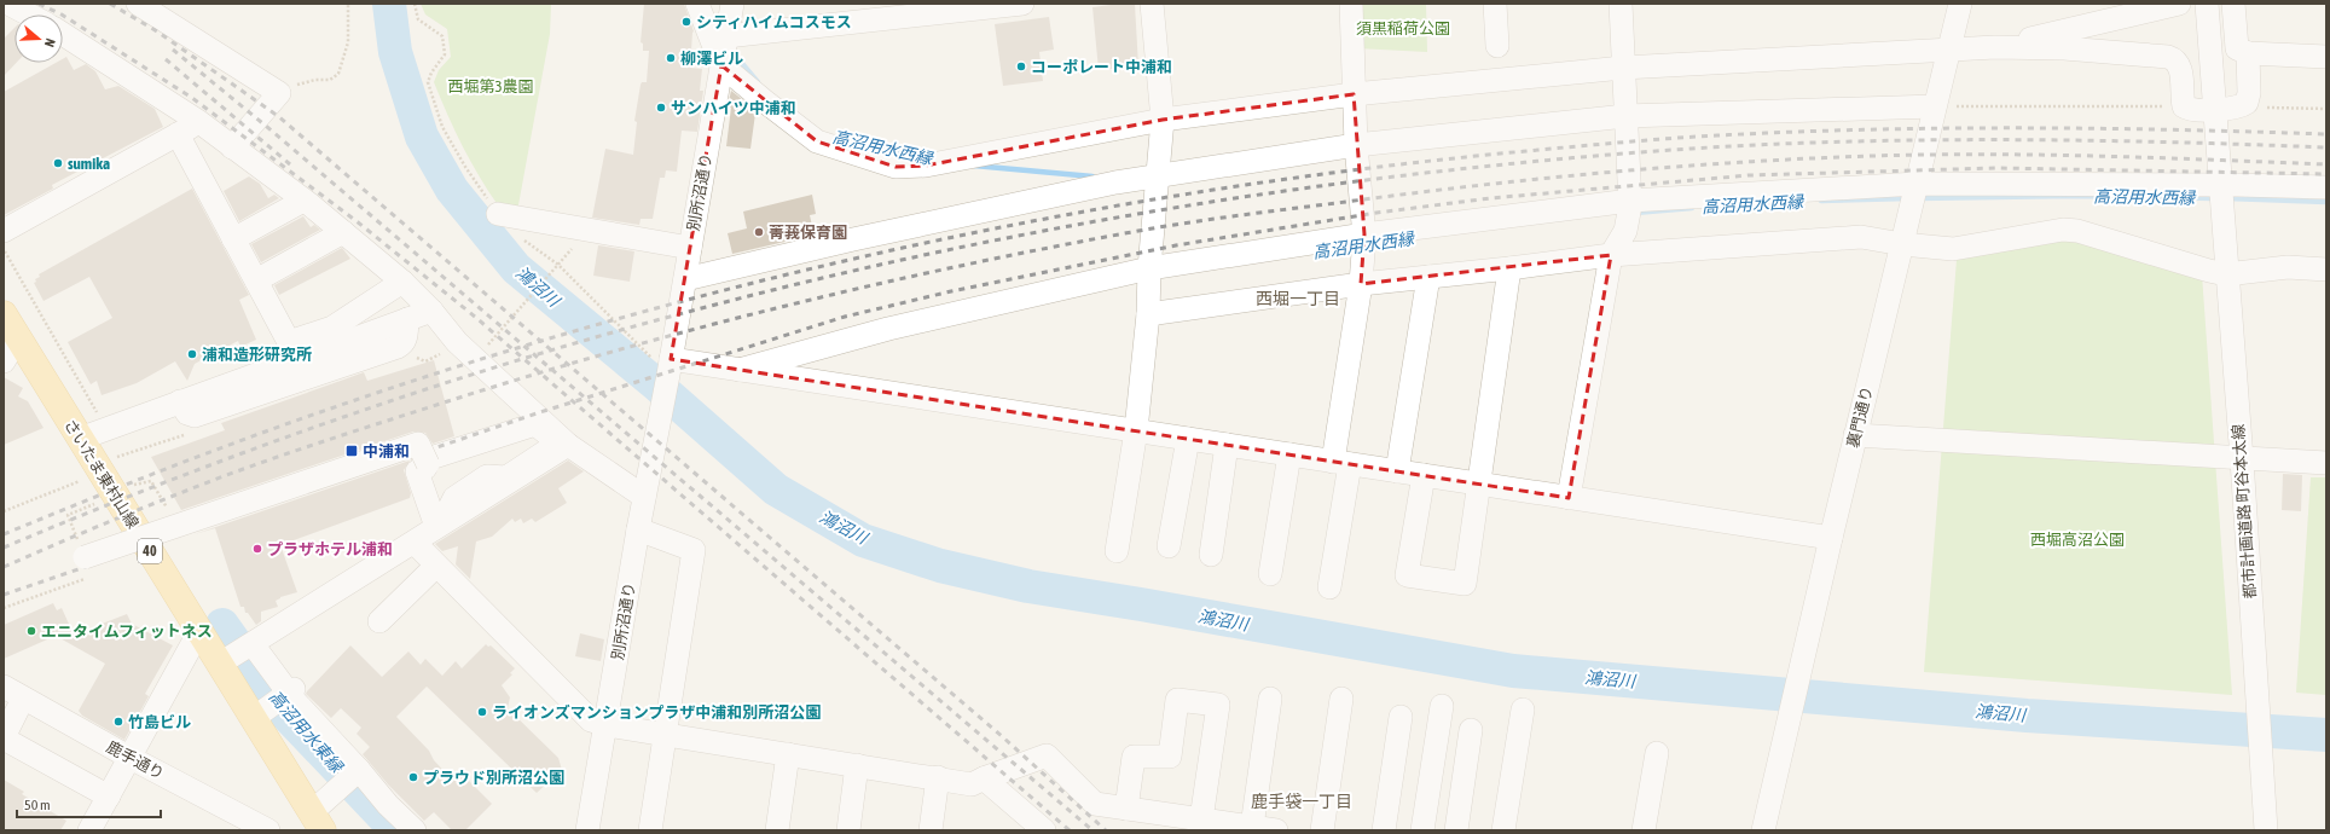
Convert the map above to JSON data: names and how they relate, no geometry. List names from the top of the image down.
{
  "streets": {
    "main road": ["さいたま東村山線", "40"],
    "street": [
      "別所沼通り",
      "裏門通り",
      "都市計画道路 町谷本太線",
      "鹿手通り"
    ]
  },
  "districts": ["西堀一丁目", "鹿手袋一丁目"],
  "water": ["高沼用水西縁", "鴻沼川", "高沼用水東縁"],
  "parks": ["須黒稲荷公園", "西堀第3農園", "西堀高沼公園"],
  "places": {
    "other": [
      "シティハイムコスモス",
      "柳澤ビル",
      "コーポレート中浦和",
      "サンハイツ中浦和",
      "sumika",
      "菁莪保育園",
      "浦和造形研究所",
      "プラザホテル浦和",
      "エニタイムフィットネス",
      "ライオンズマンションプラザ中浦和別所沼公園",
      "竹島ビル",
      "プラウド別所沼公園"
    ],
    "transit": ["中浦和"]
  },
  "scale_bar": "50 m",
  "north": "right"
}
